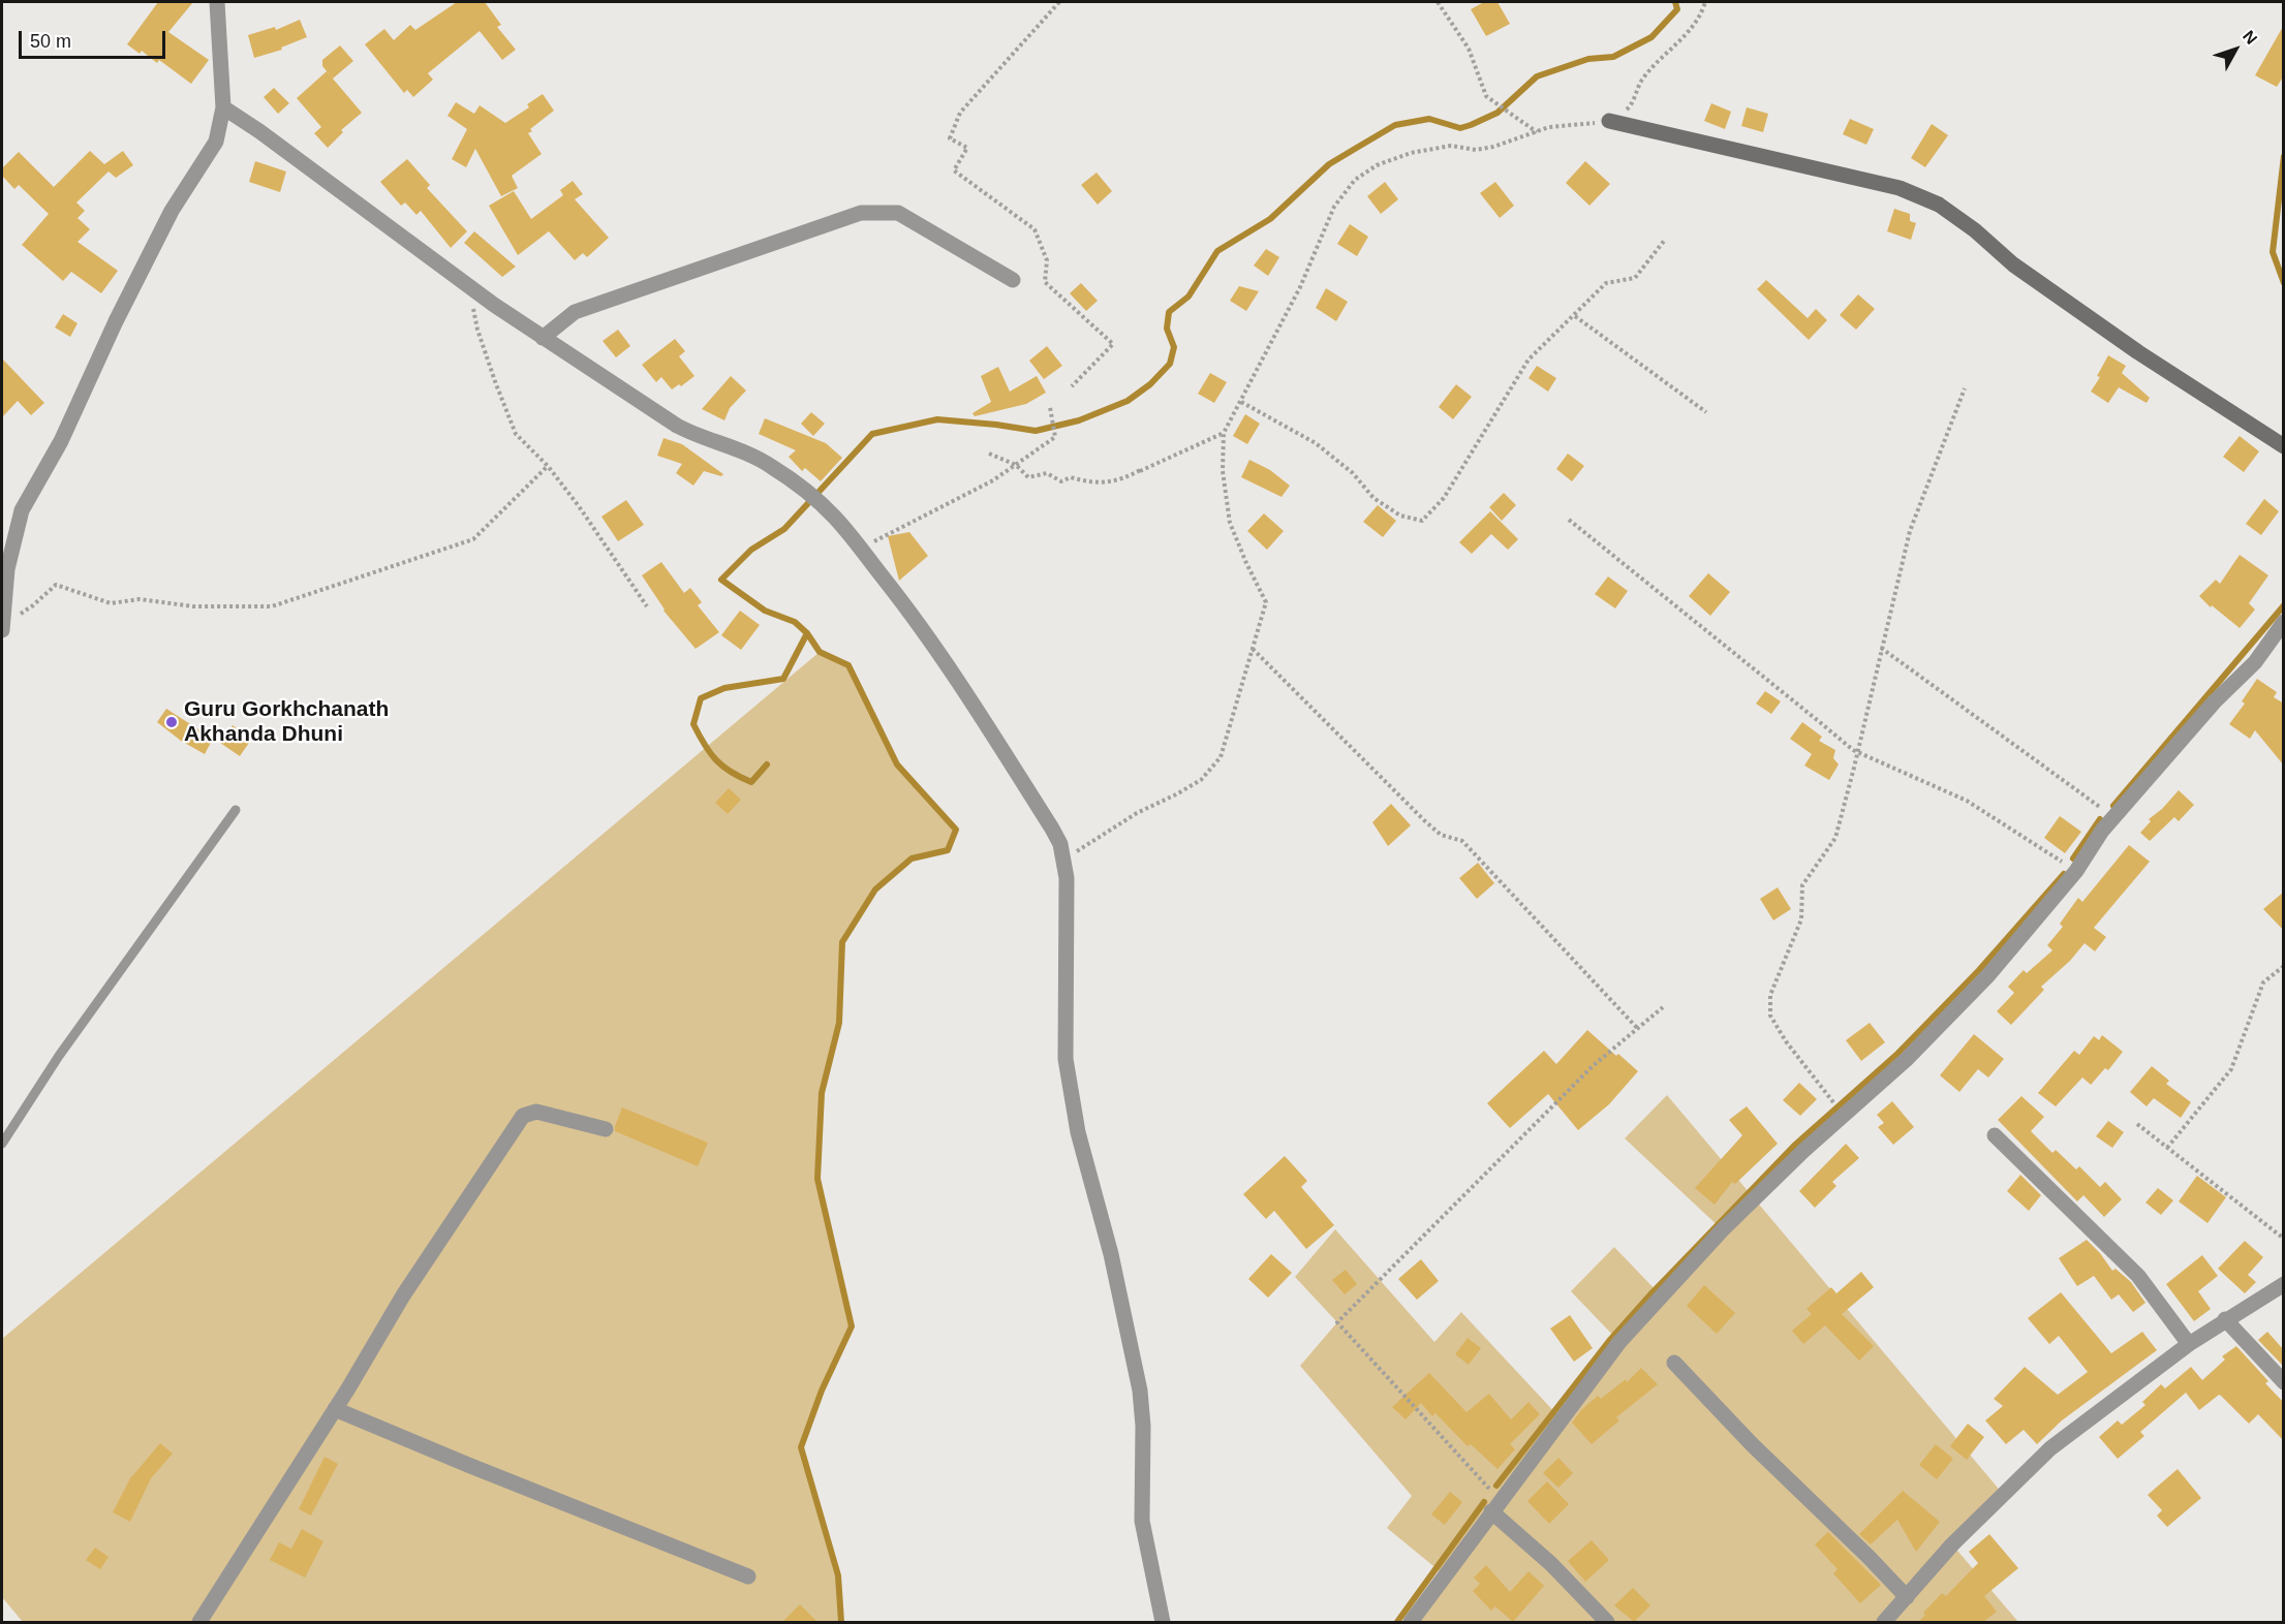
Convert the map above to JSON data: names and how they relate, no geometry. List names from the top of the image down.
{
  "places": ["Guru Gorkhchanath Akhanda Dhuni"],
  "scale_bar": "50 m",
  "north": "top right"
}
